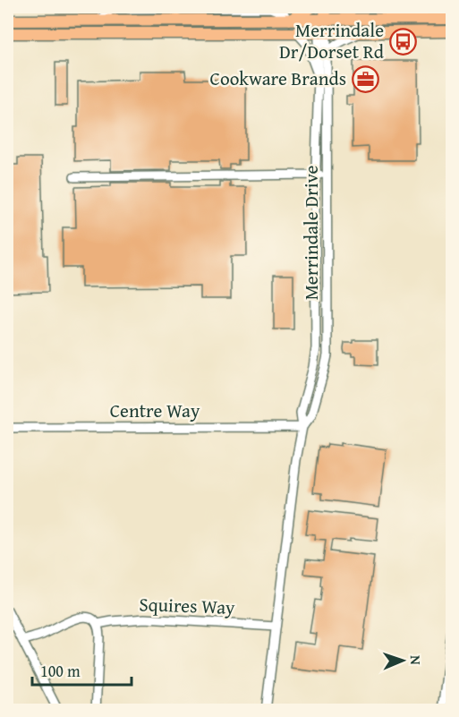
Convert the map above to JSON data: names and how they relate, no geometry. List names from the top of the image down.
{
  "streets": {
    "street": ["Merrindale Drive", "Centre Way", "Squires Way"]
  },
  "crossings": [
    ["Merrindale Drive", "Centre Way"],
    ["Merrindale Drive", "Squires Way"]
  ],
  "places": {
    "bus stop": ["Merrindale Dr/Dorset Rd"],
    "office": ["Cookware Brands"]
  },
  "scale_bar": "100 m",
  "north": "right"
}
